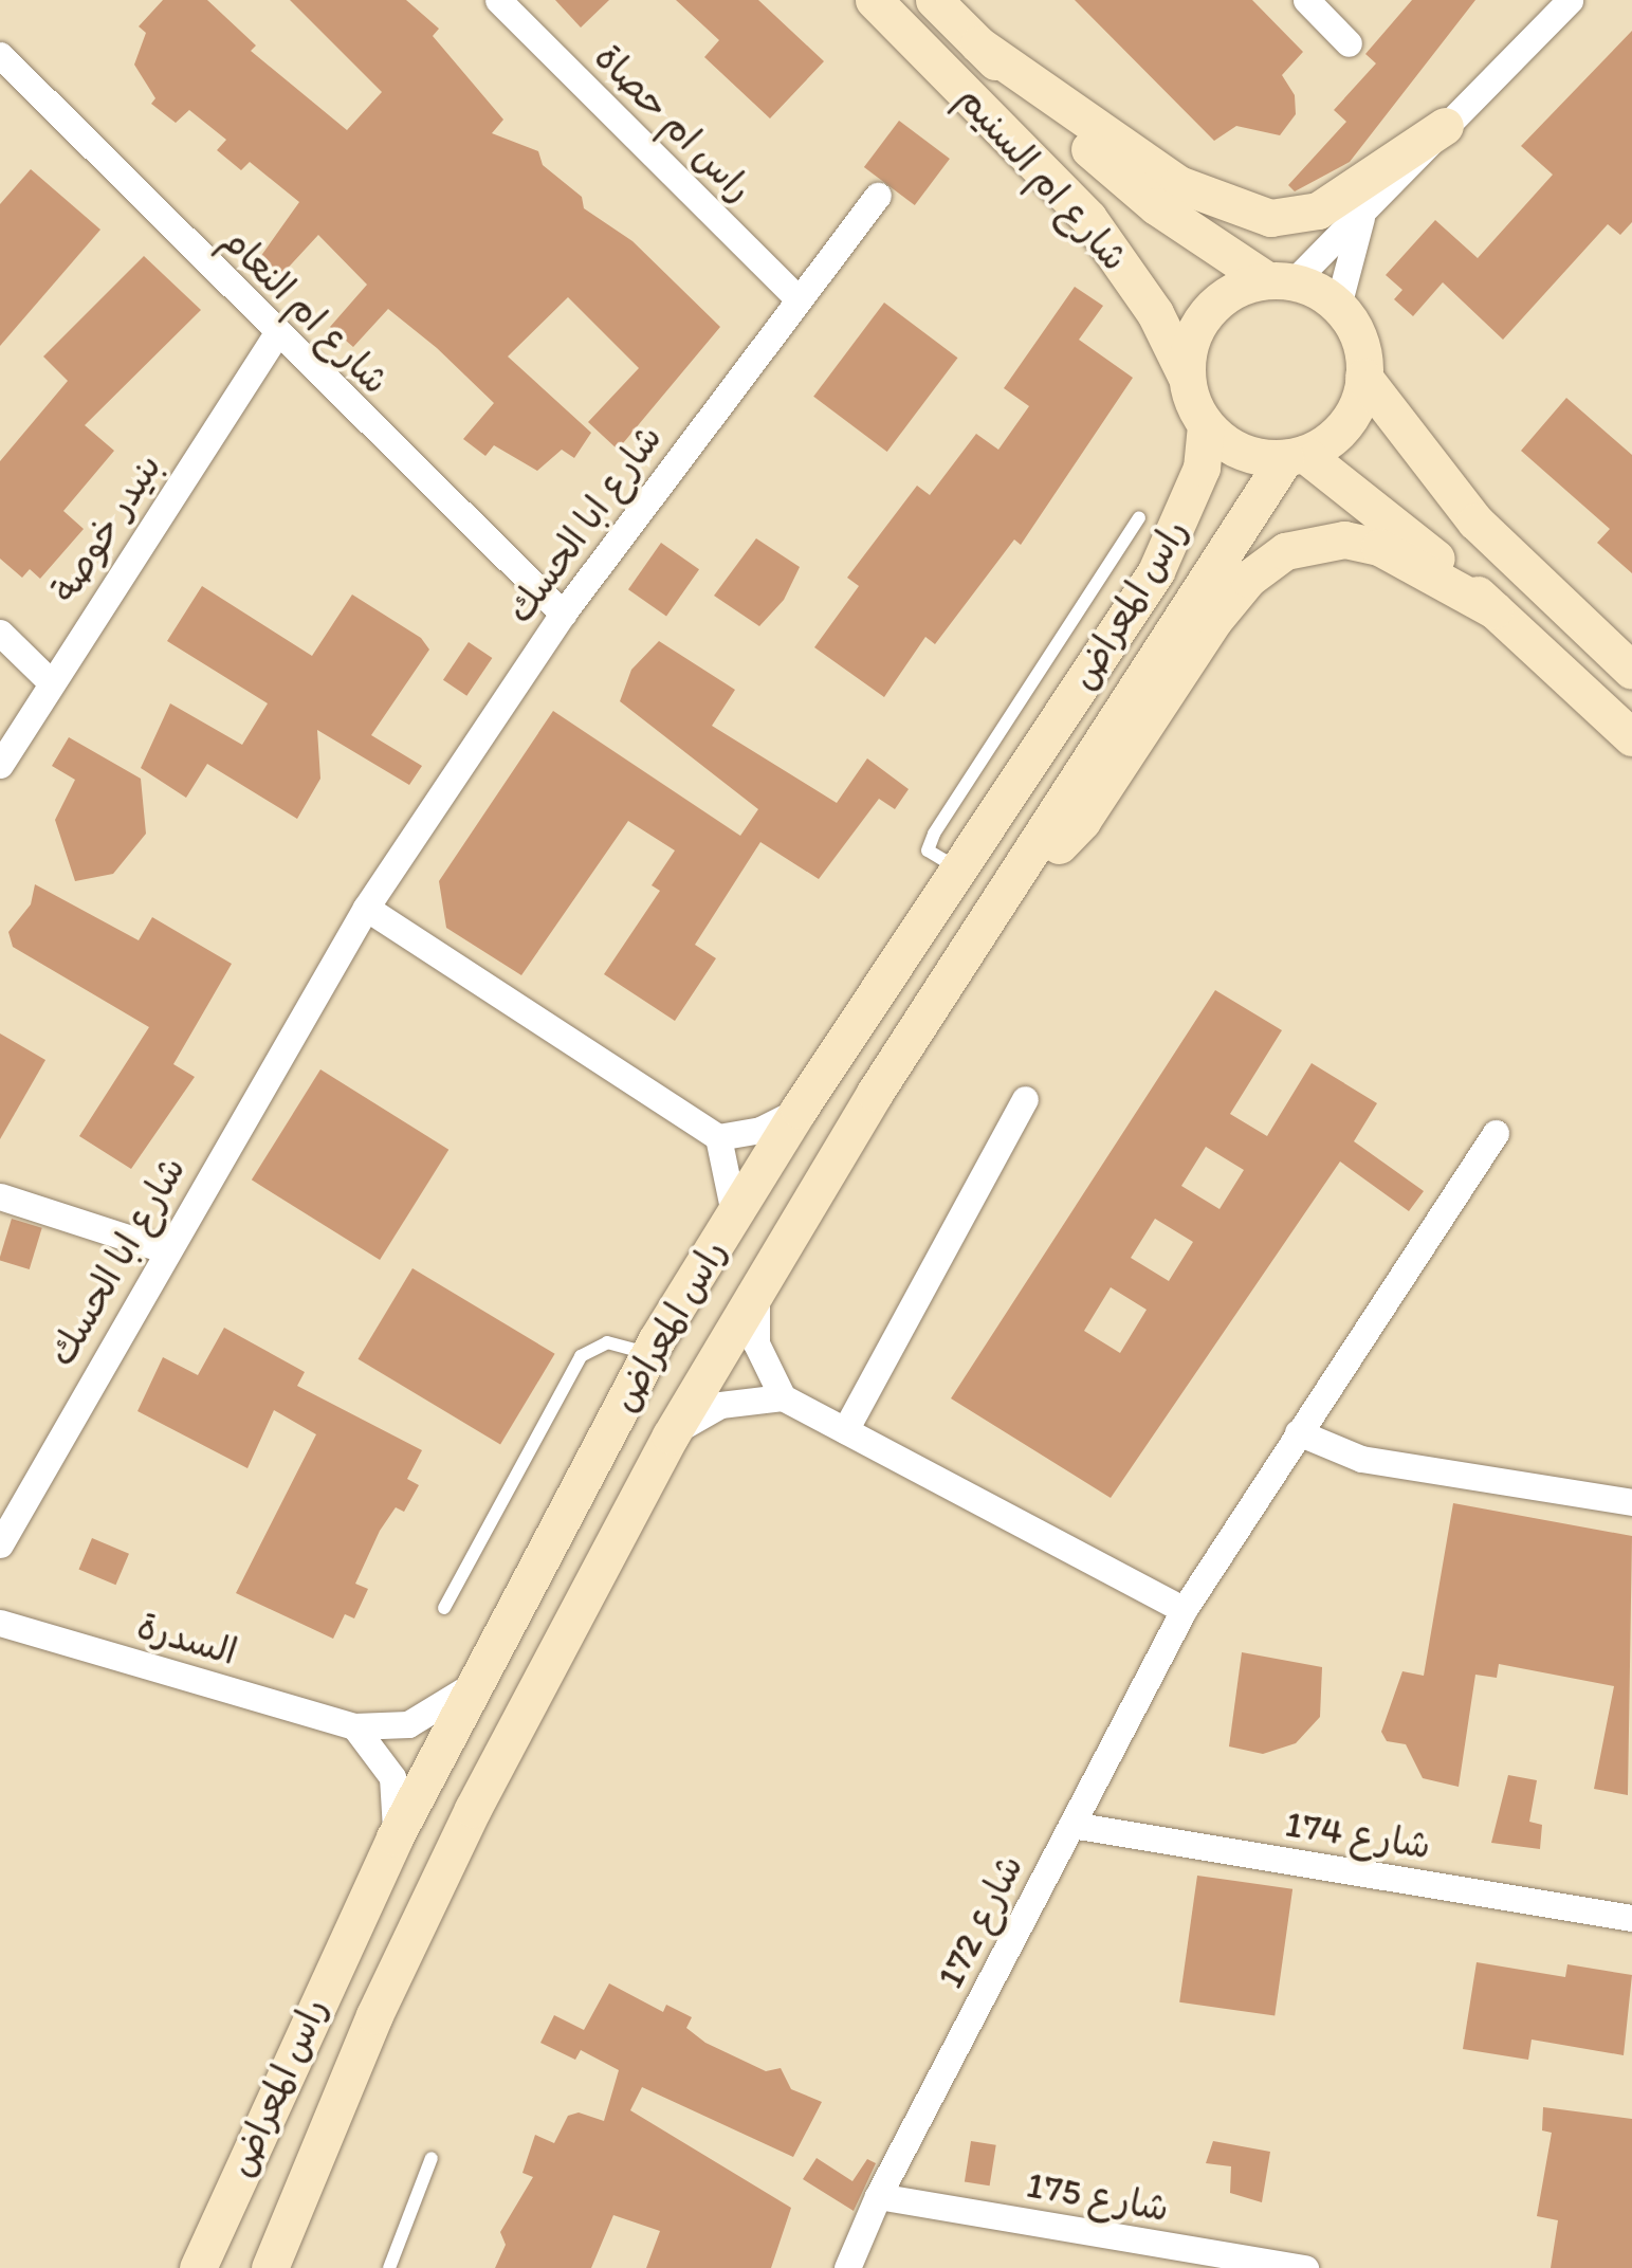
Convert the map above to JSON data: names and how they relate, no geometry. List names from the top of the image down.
{
  "streets": {
    "street": [
      "راس ام حصاة",
      "شارع ام السنيم",
      "شارع ام النعام",
      "شارع ابا الحسك",
      "بنيدر خوصة",
      "راس المعراض",
      "السدرة",
      "شارع 174",
      "شارع 172",
      "شارع 175"
    ]
  },
  "crossings": [
    ["راس ام حصاة", "شارع ابا الحسك"],
    ["شارع ام السنيم", "راس المعراض"],
    ["شارع ام النعام", "شارع ابا الحسك"],
    ["شارع ام النعام", "بنيدر خوصة"],
    ["راس المعراض", "السدرة"],
    ["شارع 174", "شارع 172"],
    ["شارع 172", "شارع 175"]
  ]
}
